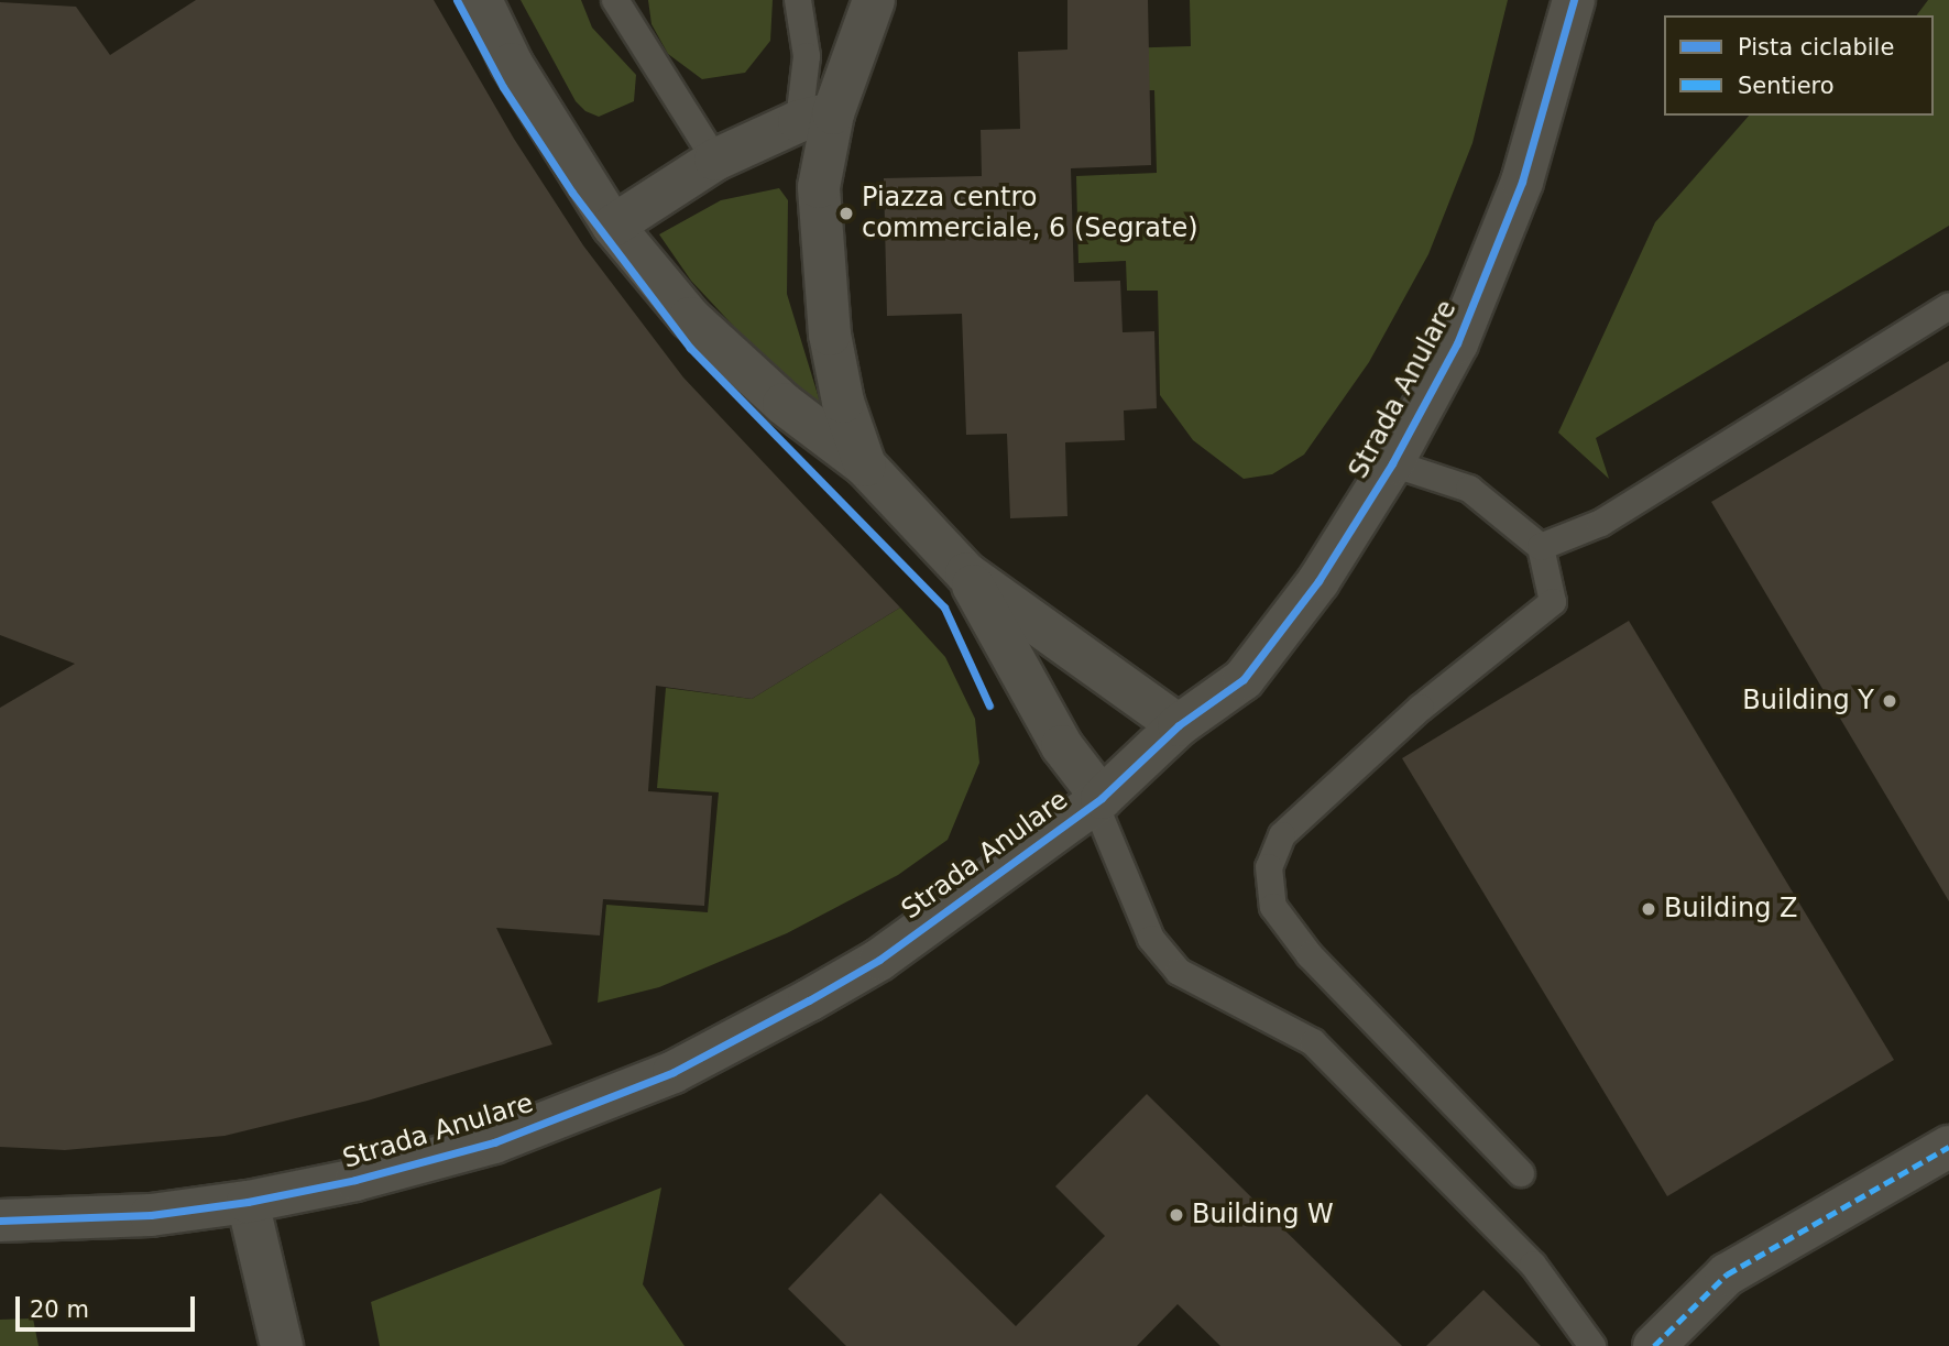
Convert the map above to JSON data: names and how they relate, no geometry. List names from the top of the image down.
{
  "streets": {
    "street": ["Strada Anulare"]
  },
  "places": [
    "Piazza centro commerciale, 6 (Segrate)",
    "Building Y",
    "Building Z",
    "Building W"
  ],
  "legend": ["Pista ciclabile", "Sentiero"],
  "scale_bar": "20 m"
}
